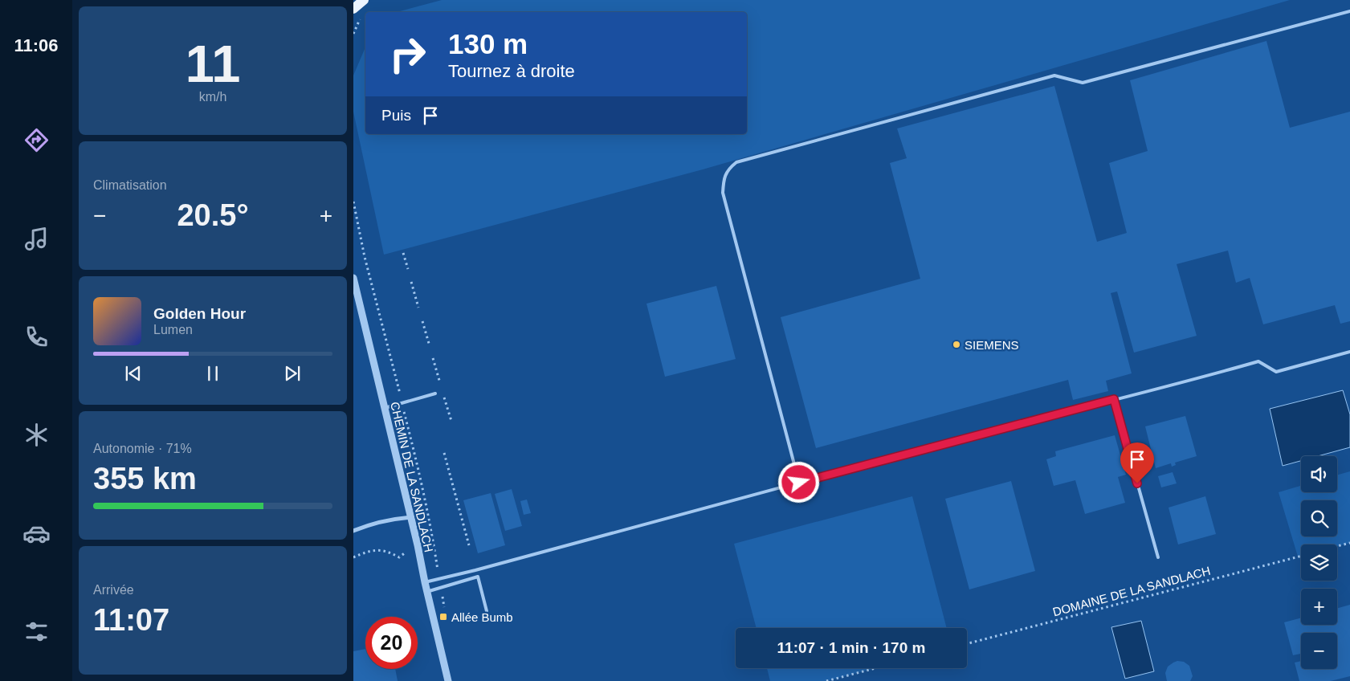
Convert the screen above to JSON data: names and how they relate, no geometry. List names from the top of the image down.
{
  "streets": {
    "street": ["CHEMIN DE LA SANDLACH"],
    "path": ["DOMAINE DE LA SANDLACH"]
  },
  "places": {
    "other": ["SIEMENS"],
    "transit": ["Allée Bumb"]
  },
  "page": {
    "tabs": "11:06",
    "tile": [
      ["11", "km/h"],
      "Climatisation",
      ["Autonomie · 71%", "355 km"],
      ["Arrivée", "11:07"]
    ],
    "turn": ["130 m", "Tournez à droite"],
    "then": "Puis",
    "heat": ["−", "20.5°", "+"],
    "song": ["Golden Hour", "Lumen"],
    "map_buttons": ["+", "−"],
    "limit": "20",
    "trip": "11:07 · 1 min · 170 m"
  }
}
